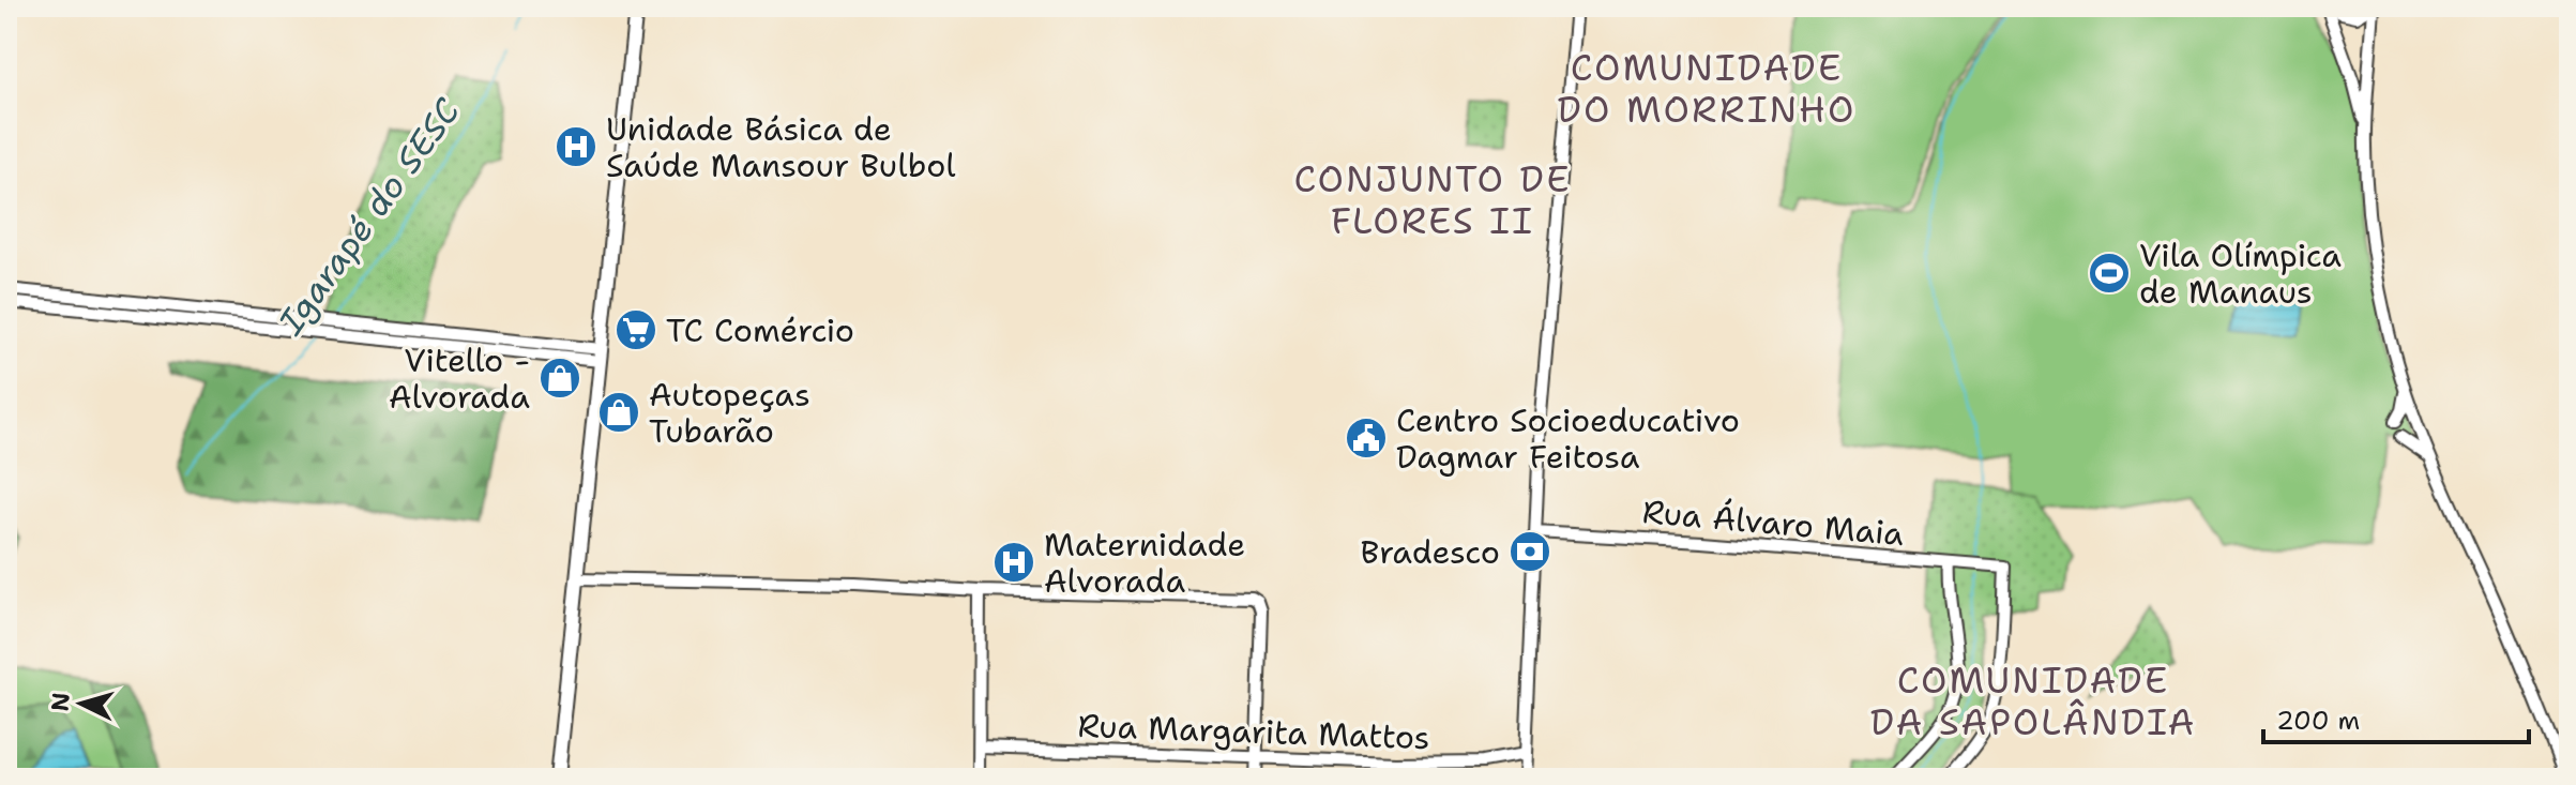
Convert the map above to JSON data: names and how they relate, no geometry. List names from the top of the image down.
{
  "streets": {
    "street": ["Rua Álvaro Maia", "Rua Margarita Mattos"]
  },
  "districts": ["COMUNIDADE DO MORRINHO", "CONJUNTO DE FLORES II", "COMUNIDADE DA SAPOLÂNDIA"],
  "water": ["Igarapé do SESC"],
  "places": {
    "hospital": ["Unidade Básica de Saúde Mansour Bulbol", "Maternidade Alvorada"],
    "sports": ["Vila Olímpica de Manaus"],
    "supermarket": ["TC Comércio"],
    "shop": ["Vitello - Alvorada", "Autopeças Tubarão"],
    "public building": ["Centro Socioeducativo Dagmar Feitosa"],
    "bank": ["Bradesco"]
  },
  "scale_bar": "200 m",
  "north": "left"
}
